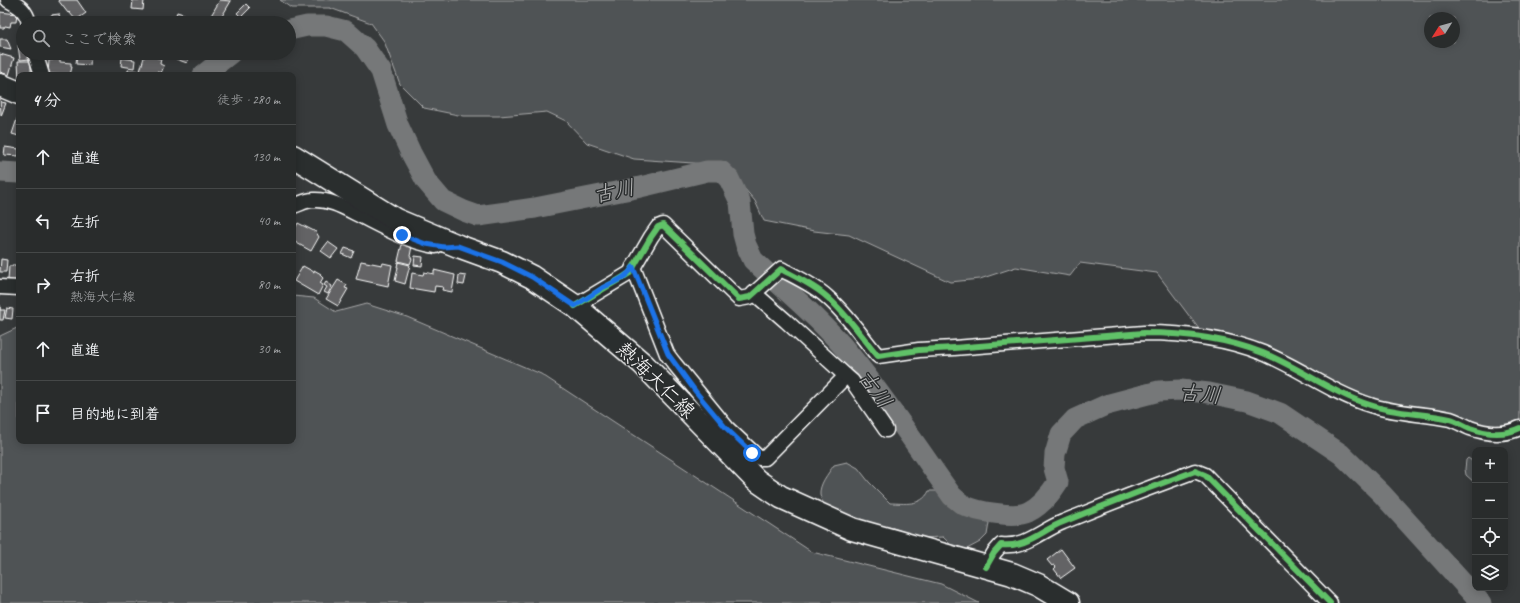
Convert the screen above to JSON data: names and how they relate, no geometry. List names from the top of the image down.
{
  "streets": {
    "main road": ["熱海大仁線"]
  },
  "water": ["古川"],
  "north": "bottom left",
  "page": {
    "search": "ここで検索",
    "heading": ["4 分", "徒歩 · 280 m"],
    "list": [
      ["直進", "130 m"],
      ["左折", "40 m"],
      ["右折", "熱海大仁線", "80 m"],
      ["直進", "30 m"],
      "目的地に到着"
    ],
    "map_buttons": ["+", "−"]
  }
}
